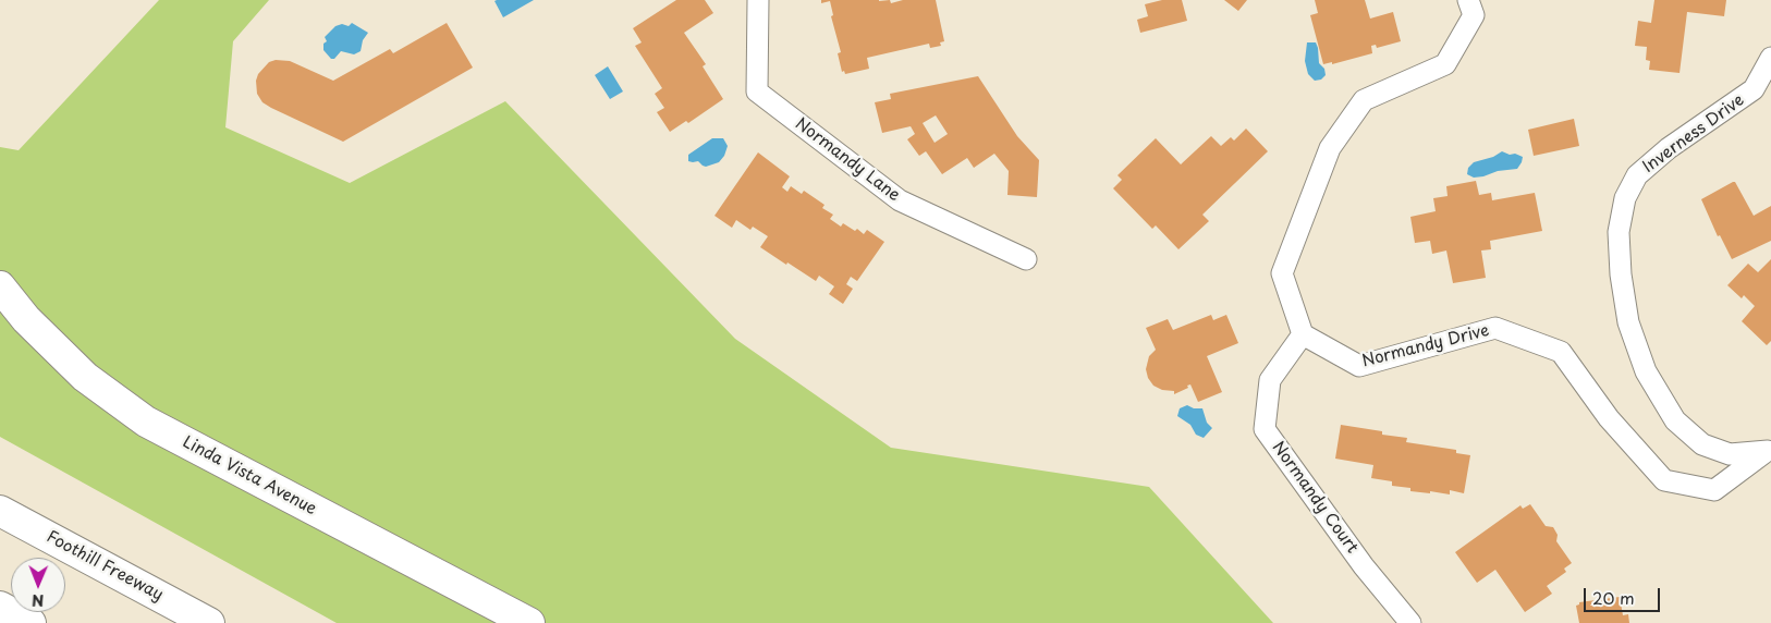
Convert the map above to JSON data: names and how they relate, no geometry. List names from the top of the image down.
{
  "streets": {
    "main road": ["Linda Vista Avenue", "Foothill Freeway"],
    "street": [
      "Inverness Drive",
      "Normandy Lane",
      "Normandy Drive",
      "Normandy Court"
    ]
  },
  "crossings": [
    ["Inverness Drive", "Normandy Drive"],
    ["Normandy Drive", "Normandy Court"]
  ],
  "scale_bar": "20 m",
  "north": "bottom"
}
